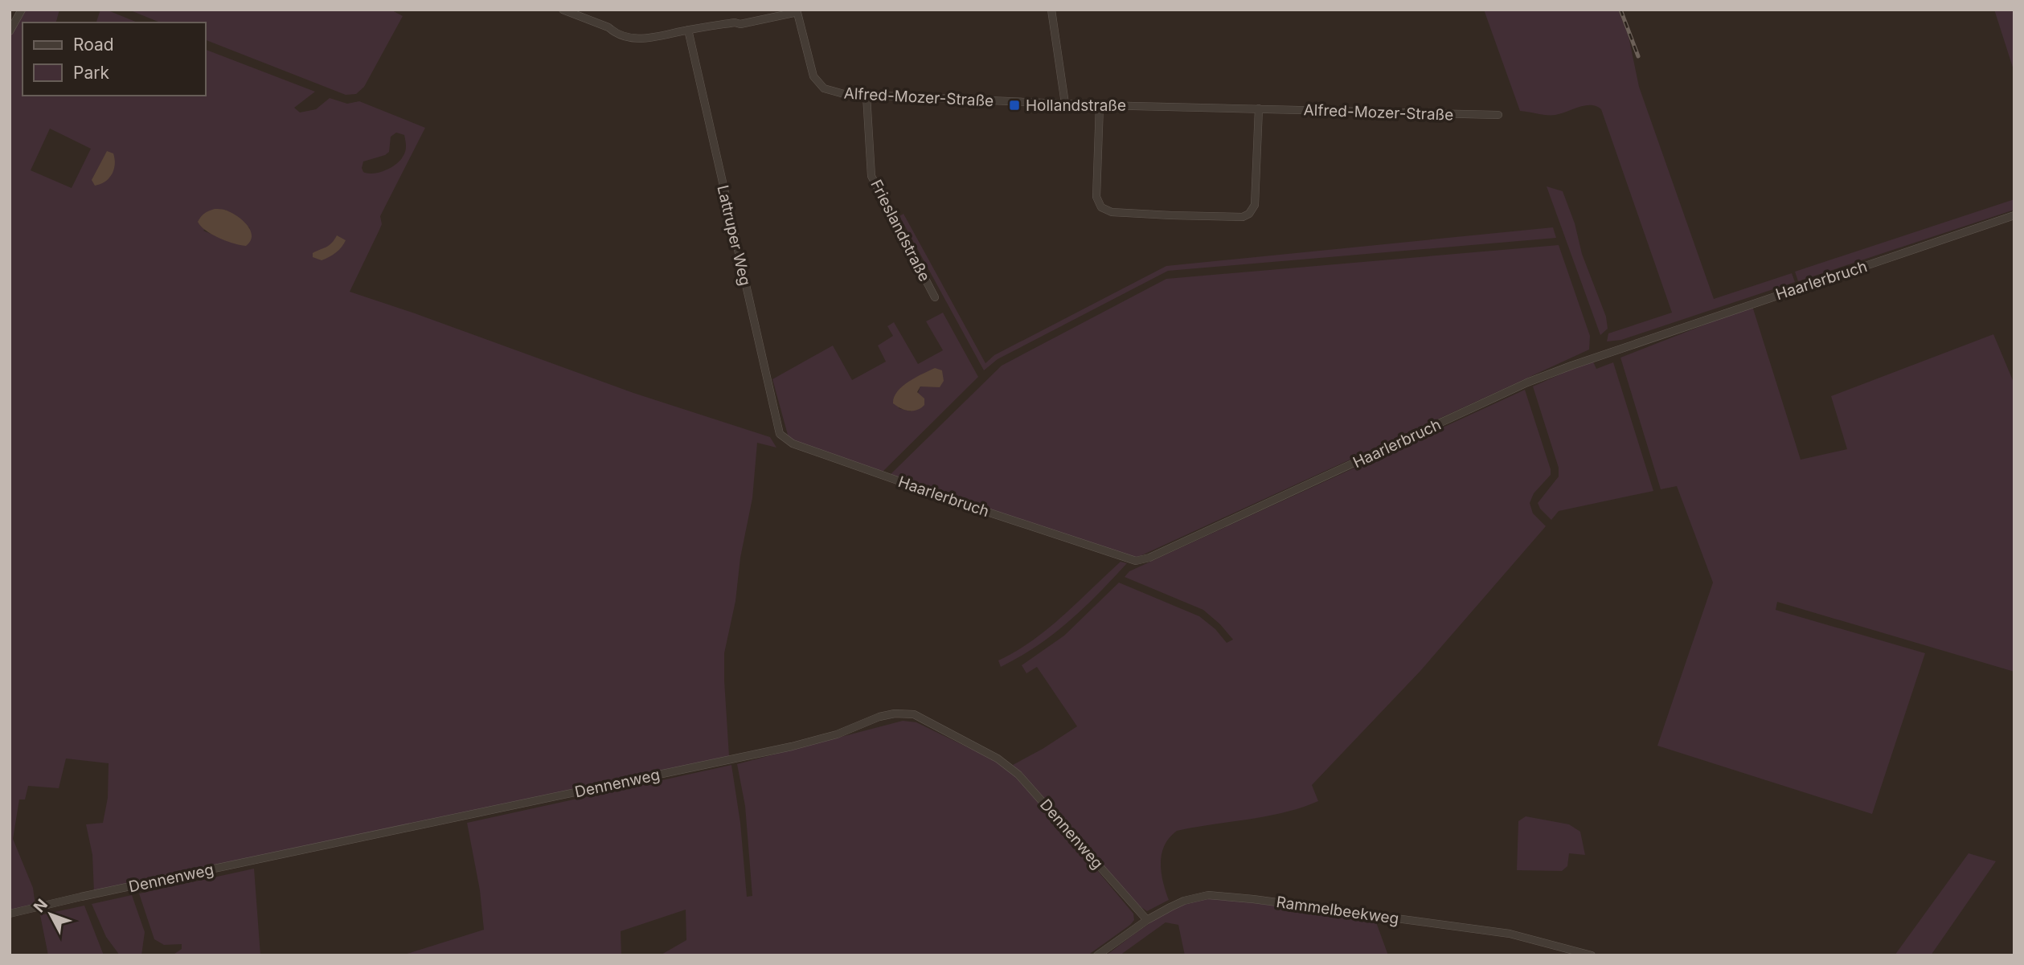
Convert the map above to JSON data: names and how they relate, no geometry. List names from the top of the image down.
{
  "streets": {
    "street": [
      "Alfred-Mozer-Straße",
      "Frieslandstraße",
      "Lattruper Weg",
      "Haarlerbruch",
      "Dennenweg",
      "Rammelbeekweg"
    ]
  },
  "crossings": [
    ["Alfred-Mozer-Straße", "Frieslandstraße"],
    ["Lattruper Weg", "Haarlerbruch"],
    ["Dennenweg", "Rammelbeekweg"]
  ],
  "places": {
    "transit": ["Hollandstraße"]
  },
  "legend": ["Road", "Park"],
  "north": "top left"
}
